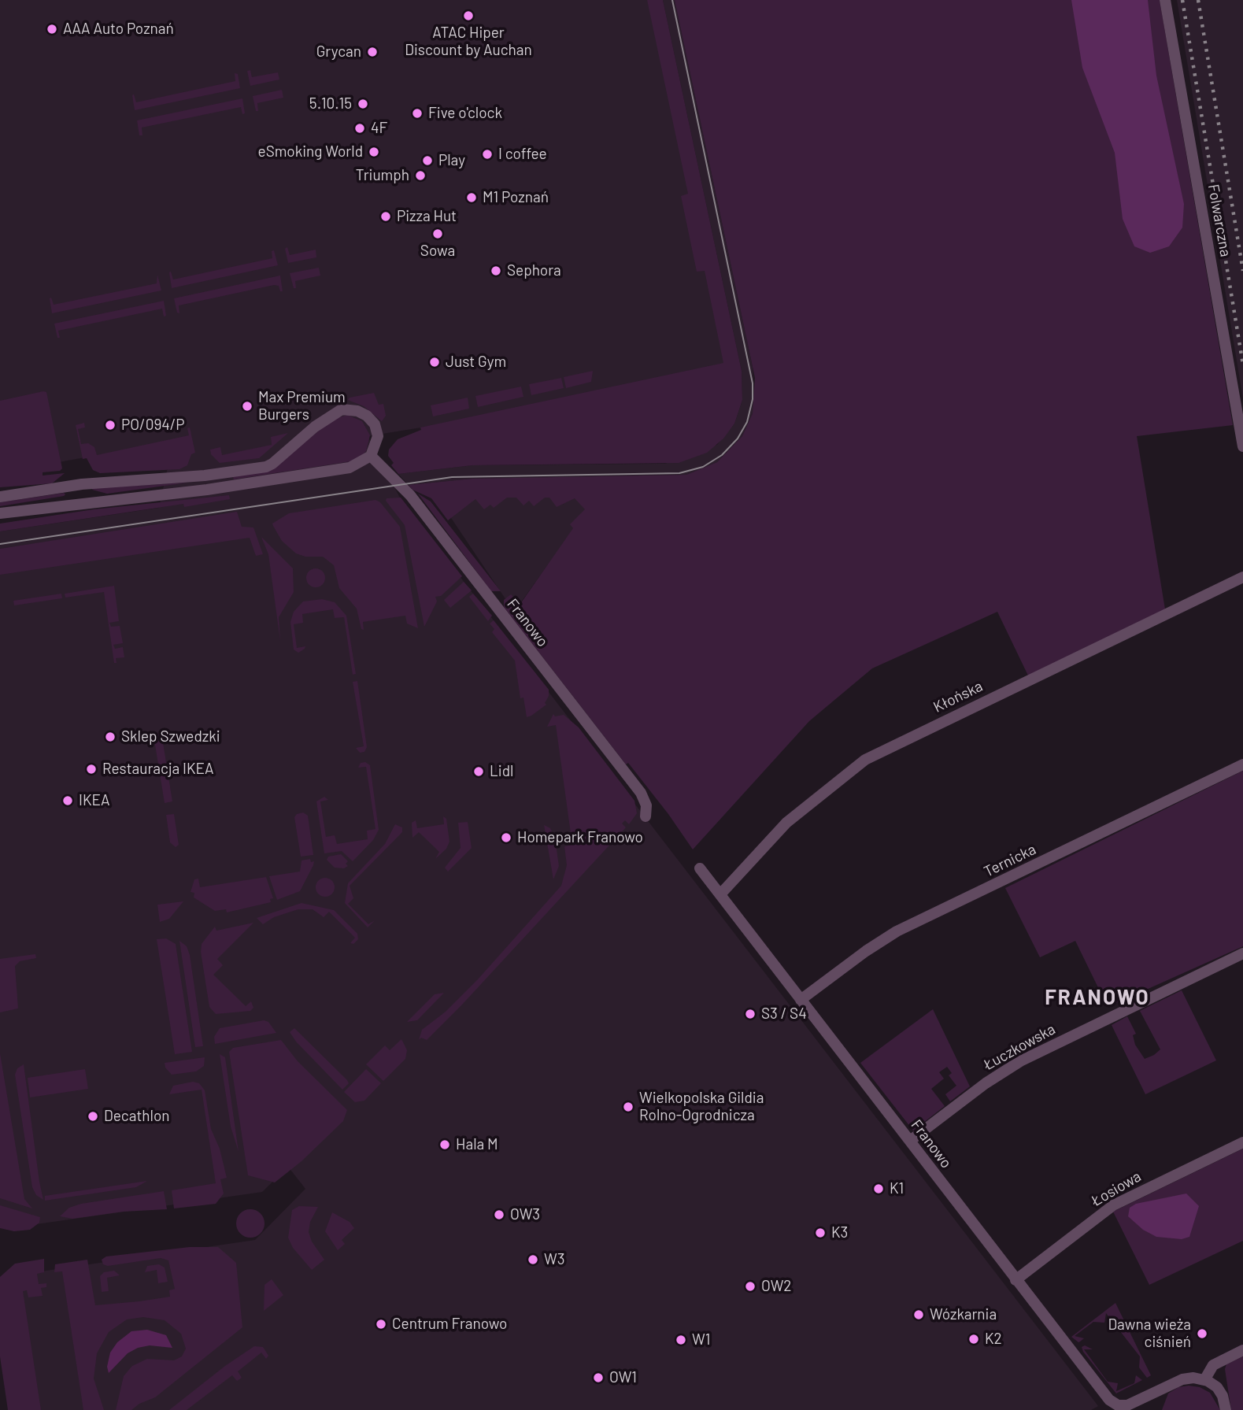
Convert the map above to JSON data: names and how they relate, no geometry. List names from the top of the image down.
{
  "streets": {
    "street": [
      "Folwarczna",
      "Franowo",
      "Kłońska",
      "Ternicka",
      "Łuczkowska",
      "Łosiowa"
    ]
  },
  "crossings": [
    ["Franowo", "Kłońska"],
    ["Franowo", "Ternicka"],
    ["Franowo", "Łuczkowska"],
    ["Franowo", "Łosiowa"]
  ],
  "districts": ["FRANOWO"],
  "places": [
    "ATAC Hiper Discount by Auchan",
    "AAA Auto Poznań",
    "Grycan",
    "5.10.15",
    "Five o'clock",
    "4F",
    "eSmoking World",
    "I coffee",
    "Play",
    "Triumph",
    "M1 Poznań",
    "Pizza Hut",
    "Sowa",
    "Sephora",
    "Just Gym",
    "Max Premium Burgers",
    "PO/094/P",
    "Sklep Szwedzki",
    "Restauracja IKEA",
    "Lidl",
    "IKEA",
    "Homepark Franowo",
    "S3 / S4",
    "Wielkopolska Gildia Rolno-Ogrodnicza",
    "Decathlon",
    "Hala M",
    "K1",
    "OW3",
    "K3",
    "W3",
    "OW2",
    "Wózkarnia",
    "Centrum Franowo",
    "Dawna wieża ciśnień",
    "K2",
    "W1",
    "OW1"
  ]
}
